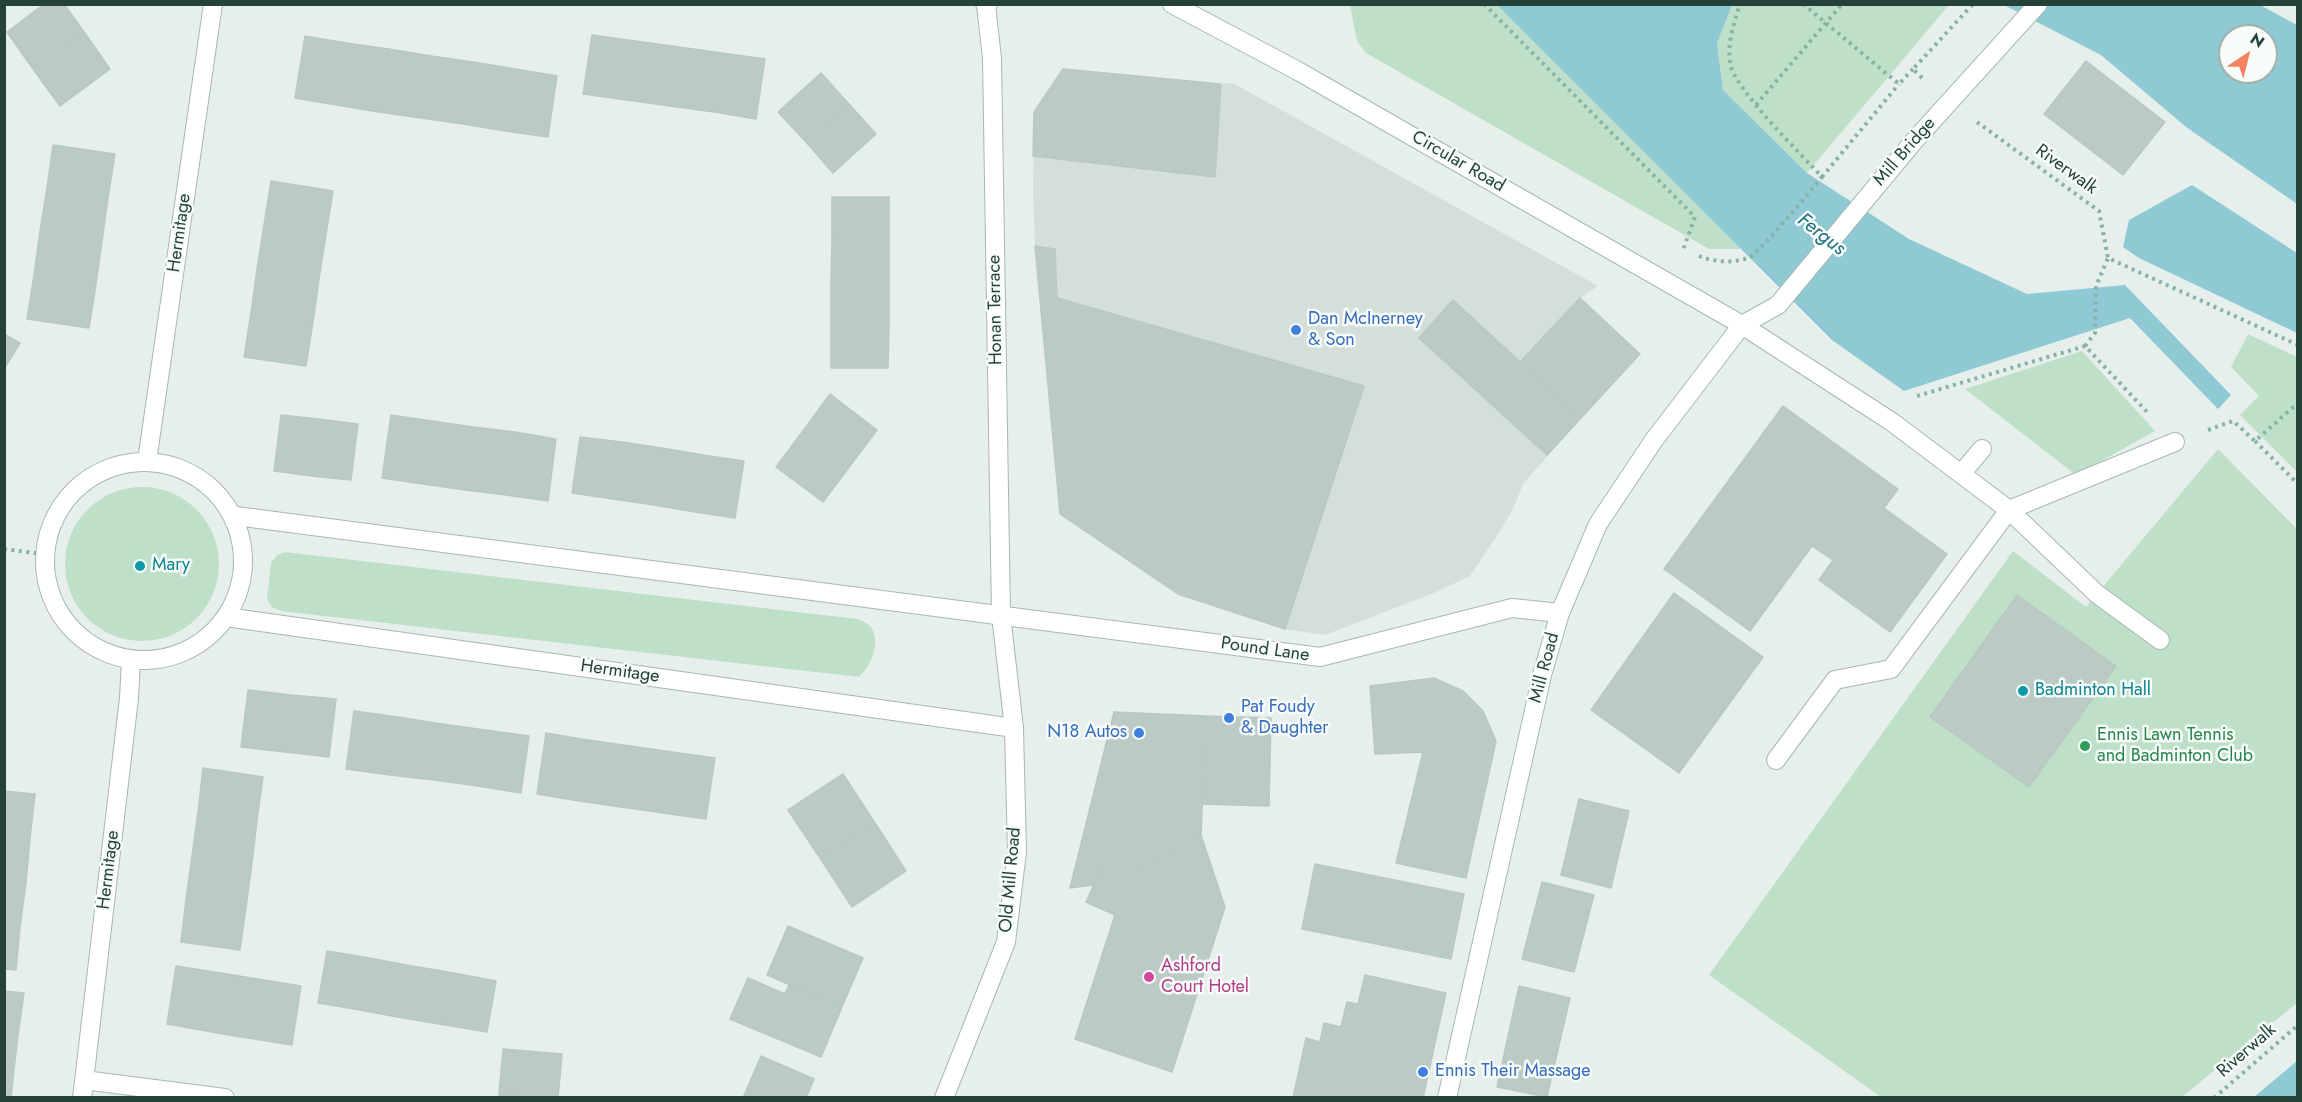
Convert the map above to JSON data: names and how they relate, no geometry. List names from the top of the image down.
{
  "streets": {
    "street": [
      "Mill Bridge",
      "Circular Road",
      "Hermitage",
      "Honan Terrace",
      "Pound Lane",
      "Mill Road",
      "Old Mill Road"
    ],
    "path": ["Riverwalk"]
  },
  "crossings": [
    ["Mill Bridge", "Riverwalk"],
    ["Mill Bridge", "Mill Road"],
    ["Circular Road", "Mill Road"],
    ["Hermitage", "Old Mill Road"],
    ["Honan Terrace", "Pound Lane"],
    ["Honan Terrace", "Old Mill Road"],
    ["Pound Lane", "Mill Road"],
    ["Pound Lane", "Old Mill Road"]
  ],
  "water": ["Fergus"],
  "places": [
    "Dan McInerney & Son",
    "Mary",
    "Badminton Hall",
    "Pat Foudy & Daughter",
    "N18 Autos",
    "Ennis Lawn Tennis and Badminton Club",
    "Ashford Court Hotel",
    "Ennis Their Massage"
  ],
  "north": "top right"
}
